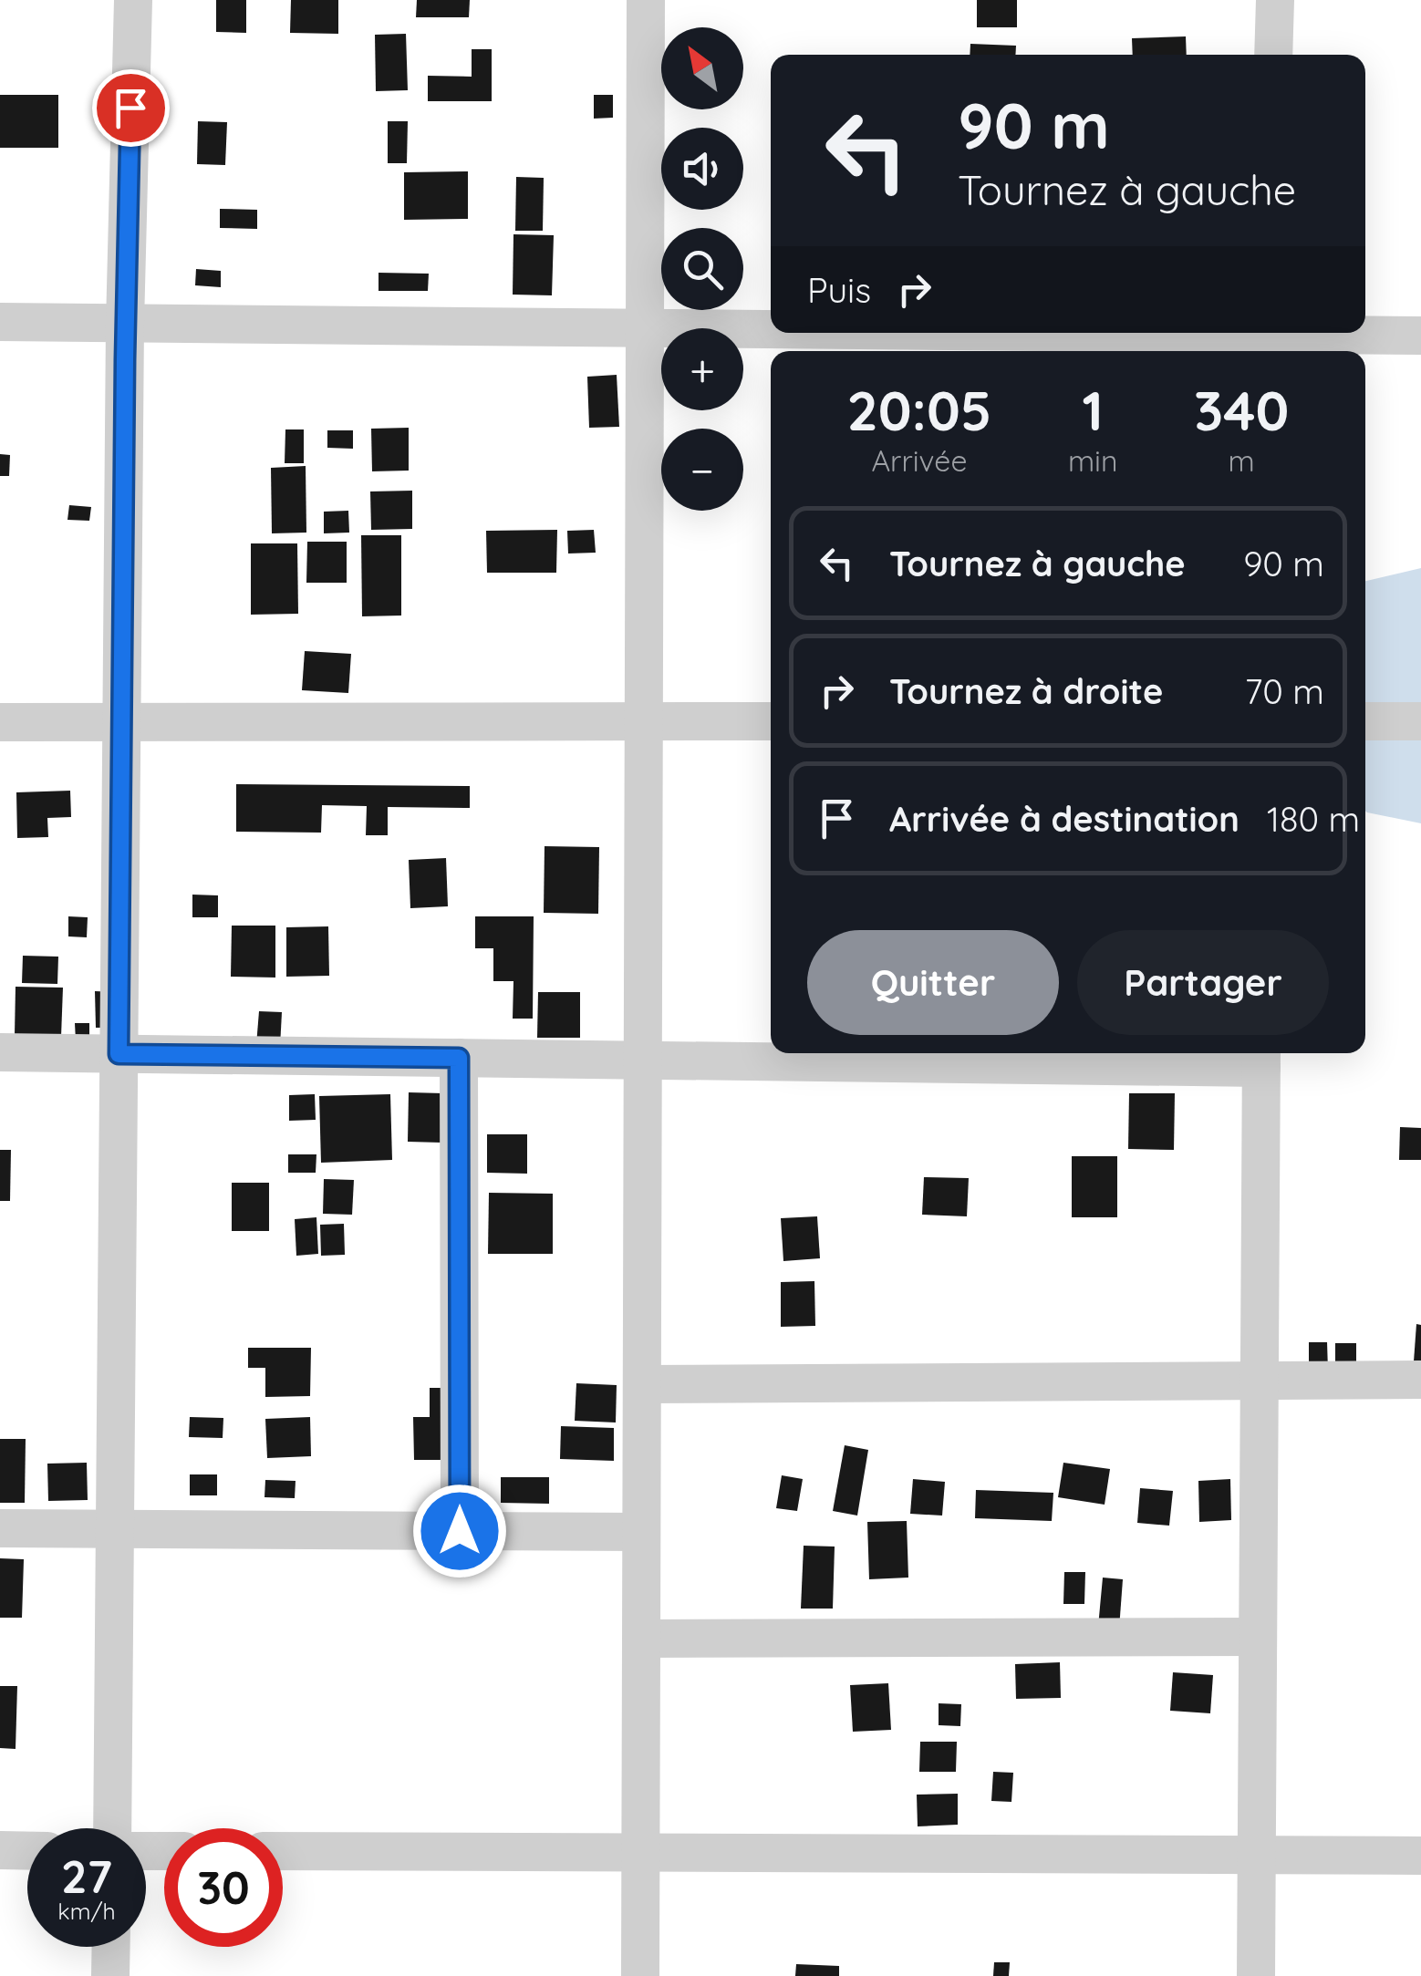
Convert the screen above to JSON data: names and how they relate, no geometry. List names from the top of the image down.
{
  "north": "top left",
  "page": {
    "map_buttons": ["+", "−"],
    "turn": ["90 m", "Tournez à gauche"],
    "then": "Puis",
    "eta": [
      "20:05",
      "Arrivée",
      "1",
      "min",
      "340",
      "m"
    ],
    "list": [
      {
        "name": "Tournez à gauche",
        "value": "90 m"
      },
      {
        "name": "Tournez à droite",
        "value": "70 m"
      },
      {
        "name": "Arrivée à destination",
        "value": "180 m"
      }
    ],
    "buttons": ["Quitter", "Partager"],
    "speed": "27 km/h",
    "limit": "30"
  }
}
